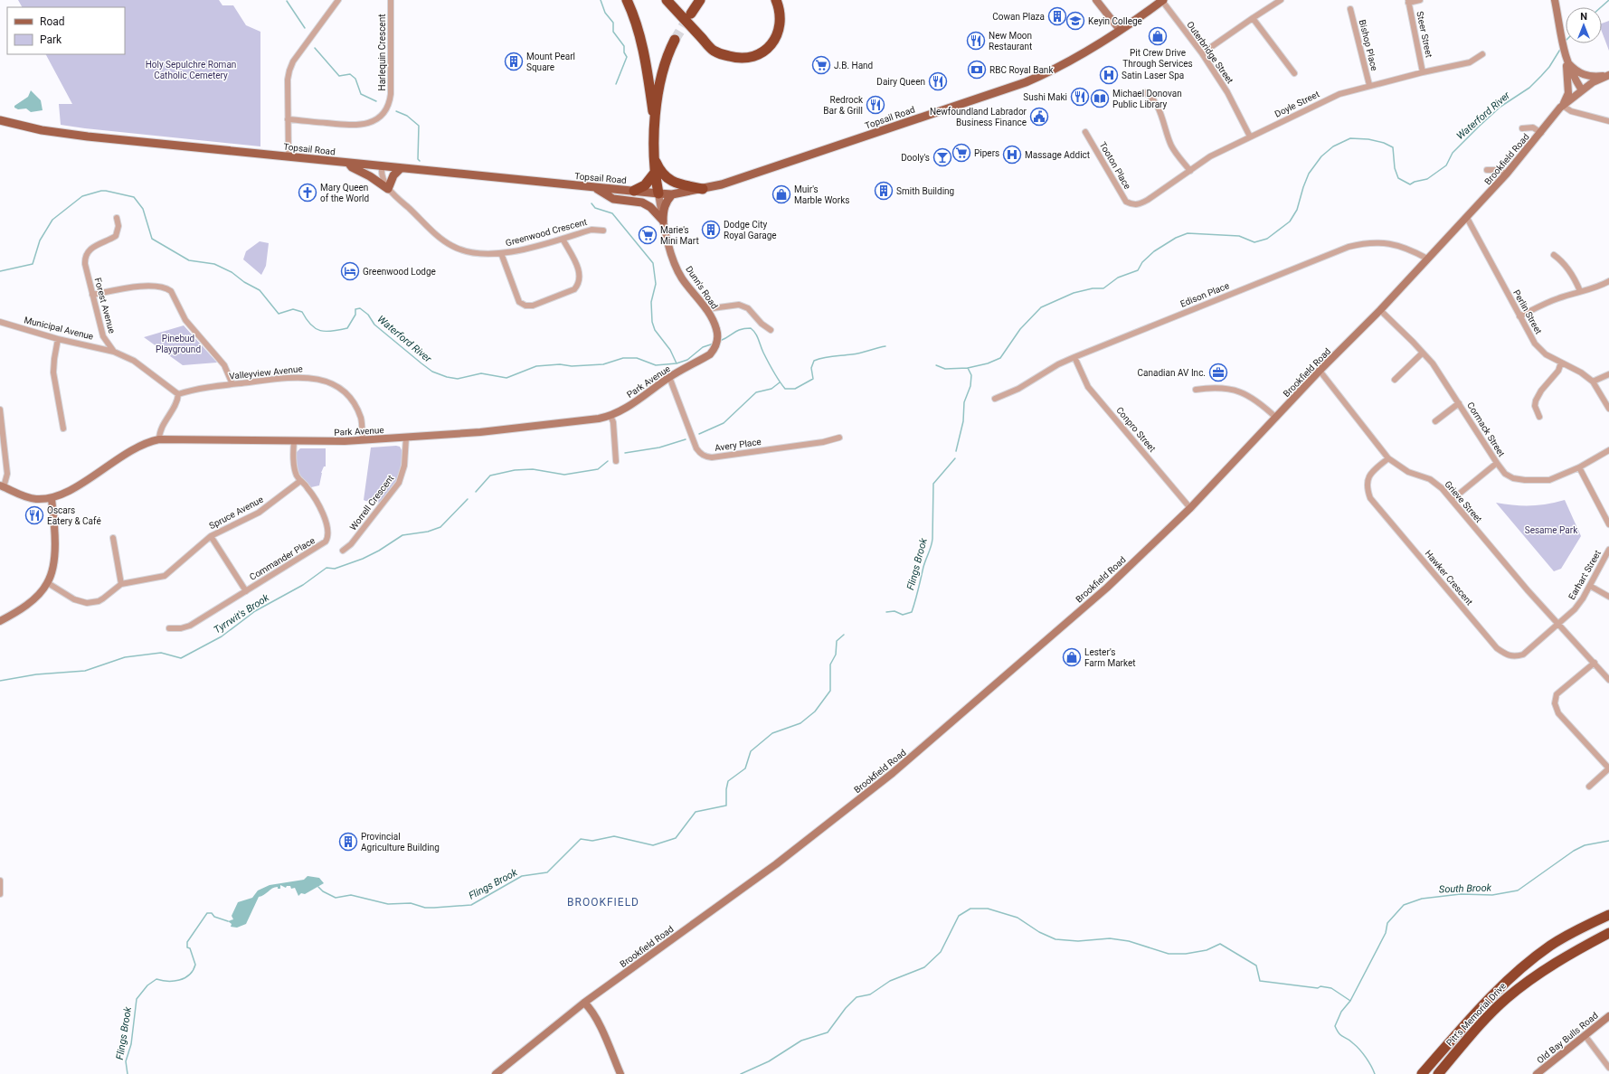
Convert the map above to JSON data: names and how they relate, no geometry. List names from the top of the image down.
{
  "streets": {
    "highway": ["Pitt's Memorial Drive"],
    "main road": [
      "Topsail Road",
      "Brookfield Road",
      "Dunn's Road",
      "Park Avenue",
      "Old Bay Bulls Road"
    ],
    "street": [
      "Steer Street",
      "Bishop Place",
      "Harlequin Crescent",
      "Outerbridge Street",
      "Doyle Street",
      "Tooton Place",
      "Greenwood Crescent",
      "Edison Place",
      "Forest Avenue",
      "Perlin Street",
      "Municipal Avenue",
      "Valleyview Avenue",
      "Conpro Street",
      "Cormack Street",
      "Avery Place",
      "Grieve Street",
      "Worrell Crescent",
      "Spruce Avenue",
      "Commander Place",
      "Earhart Street",
      "Hawker Crescent"
    ]
  },
  "crossings": [
    ["Steer Street", "Doyle Street"],
    ["Bishop Place", "Doyle Street"],
    ["Outerbridge Street", "Doyle Street"],
    ["Outerbridge Street", "Topsail Road"],
    ["Doyle Street", "Tooton Place"],
    ["Topsail Road", "Greenwood Crescent"],
    ["Topsail Road", "Dunn's Road"],
    ["Brookfield Road", "Edison Place"],
    ["Brookfield Road", "Perlin Street"],
    ["Brookfield Road", "Conpro Street"],
    ["Brookfield Road", "Cormack Street"],
    ["Brookfield Road", "Grieve Street"],
    ["Dunn's Road", "Park Avenue"],
    ["Edison Place", "Conpro Street"],
    ["Forest Avenue", "Municipal Avenue"],
    ["Valleyview Avenue", "Park Avenue"],
    ["Park Avenue", "Avery Place"],
    ["Park Avenue", "Worrell Crescent"],
    ["Park Avenue", "Commander Place"],
    ["Grieve Street", "Earhart Street"],
    ["Grieve Street", "Hawker Crescent"],
    ["Spruce Avenue", "Commander Place"],
    ["Earhart Street", "Hawker Crescent"]
  ],
  "districts": ["BROOKFIELD"],
  "water": [
    "Waterford River",
    "Flings Brook",
    "Tyrrwit's Brook",
    "South Brook"
  ],
  "parks": ["Holy Sepulchre Roman Catholic Cemetery", "Pinebud Playground", "Sesame Park"],
  "places": {
    "building": [
      "Cowan Plaza",
      "Mount Pearl Square",
      "Smith Building",
      "Dodge City Royal Garage",
      "Provincial Agriculture Building"
    ],
    "school or university": ["Keyin College"],
    "shop": ["Pit Crew Drive Through Services", "Muir's Marble Works", "Lester's Farm Market"],
    "restaurant": [
      "New Moon Restaurant",
      "Dairy Queen",
      "Sushi Maki",
      "Redrock Bar & Grill",
      "Oscars Eatery & Café"
    ],
    "supermarket": ["J.B. Hand", "Pipers", "Marie's Mini Mart"],
    "bank": ["RBC Royal Bank"],
    "hospital": ["Satin Laser Spa", "Massage Addict"],
    "library": ["Michael Donovan Public Library"],
    "public building": ["Newfoundland Labrador Business Finance"],
    "bar": ["Dooly's"],
    "church": ["Mary Queen of the World"],
    "hotel": ["Greenwood Lodge"],
    "office": ["Canadian AV Inc."]
  },
  "legend": ["Road", "Park"],
  "north": "top"
}
